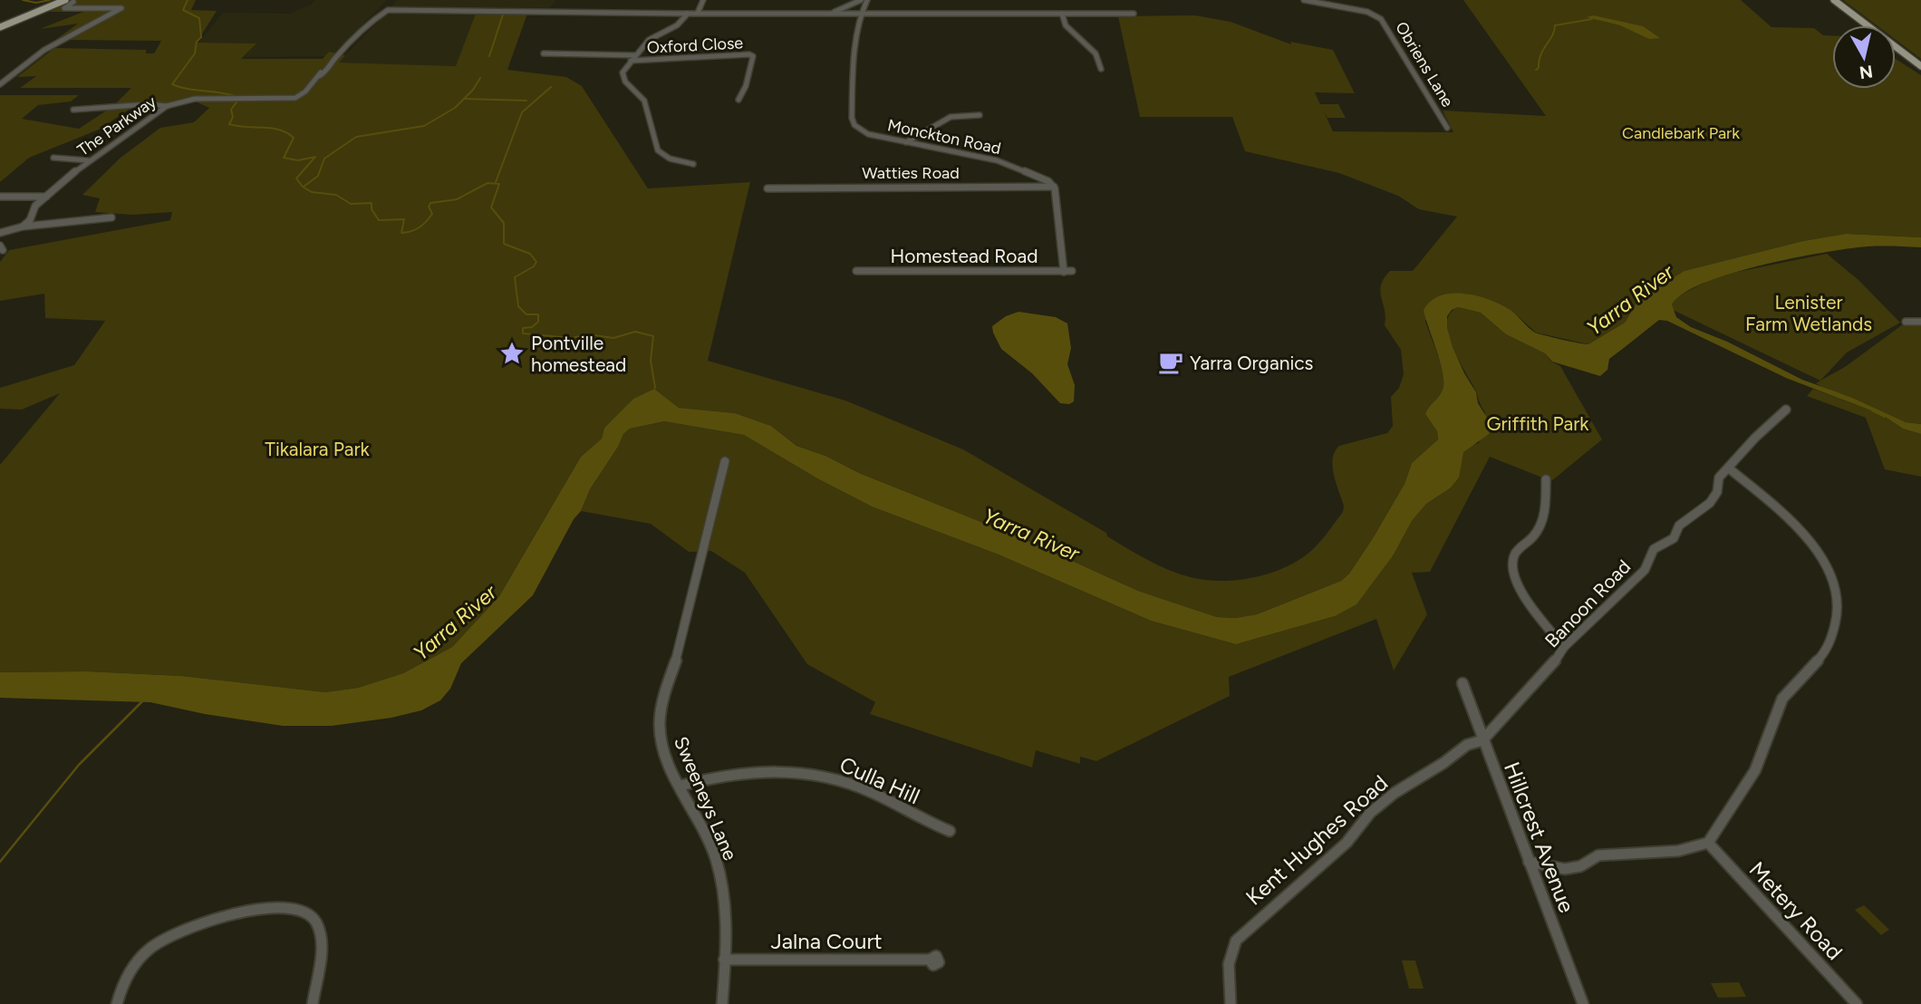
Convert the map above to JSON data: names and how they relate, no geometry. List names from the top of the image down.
{
  "streets": {
    "street": [
      "Oxford Close",
      "Obriens Lane",
      "The Parkway",
      "Monckton Road",
      "Watties Road",
      "Homestead Road",
      "Banoon Road",
      "Culla Hill",
      "Sweeneys Lane",
      "Hillcrest Avenue",
      "Kent Hughes Road",
      "Metery Road",
      "Jalna Court"
    ]
  },
  "crossings": [
    ["Monckton Road", "Watties Road"],
    ["Monckton Road", "Homestead Road"],
    ["Watties Road", "Homestead Road"],
    ["Banoon Road", "Hillcrest Avenue"],
    ["Banoon Road", "Kent Hughes Road"],
    ["Culla Hill", "Sweeneys Lane"],
    ["Sweeneys Lane", "Jalna Court"],
    ["Hillcrest Avenue", "Kent Hughes Road"]
  ],
  "water": ["Yarra River"],
  "parks": [
    "Candlebark Park",
    "Lenister Farm Wetlands",
    "Griffith Park",
    "Tikalara Park"
  ],
  "places": {
    "place": ["Pontville homestead"],
    "cafe": ["Yarra Organics"]
  },
  "north": "bottom"
}
